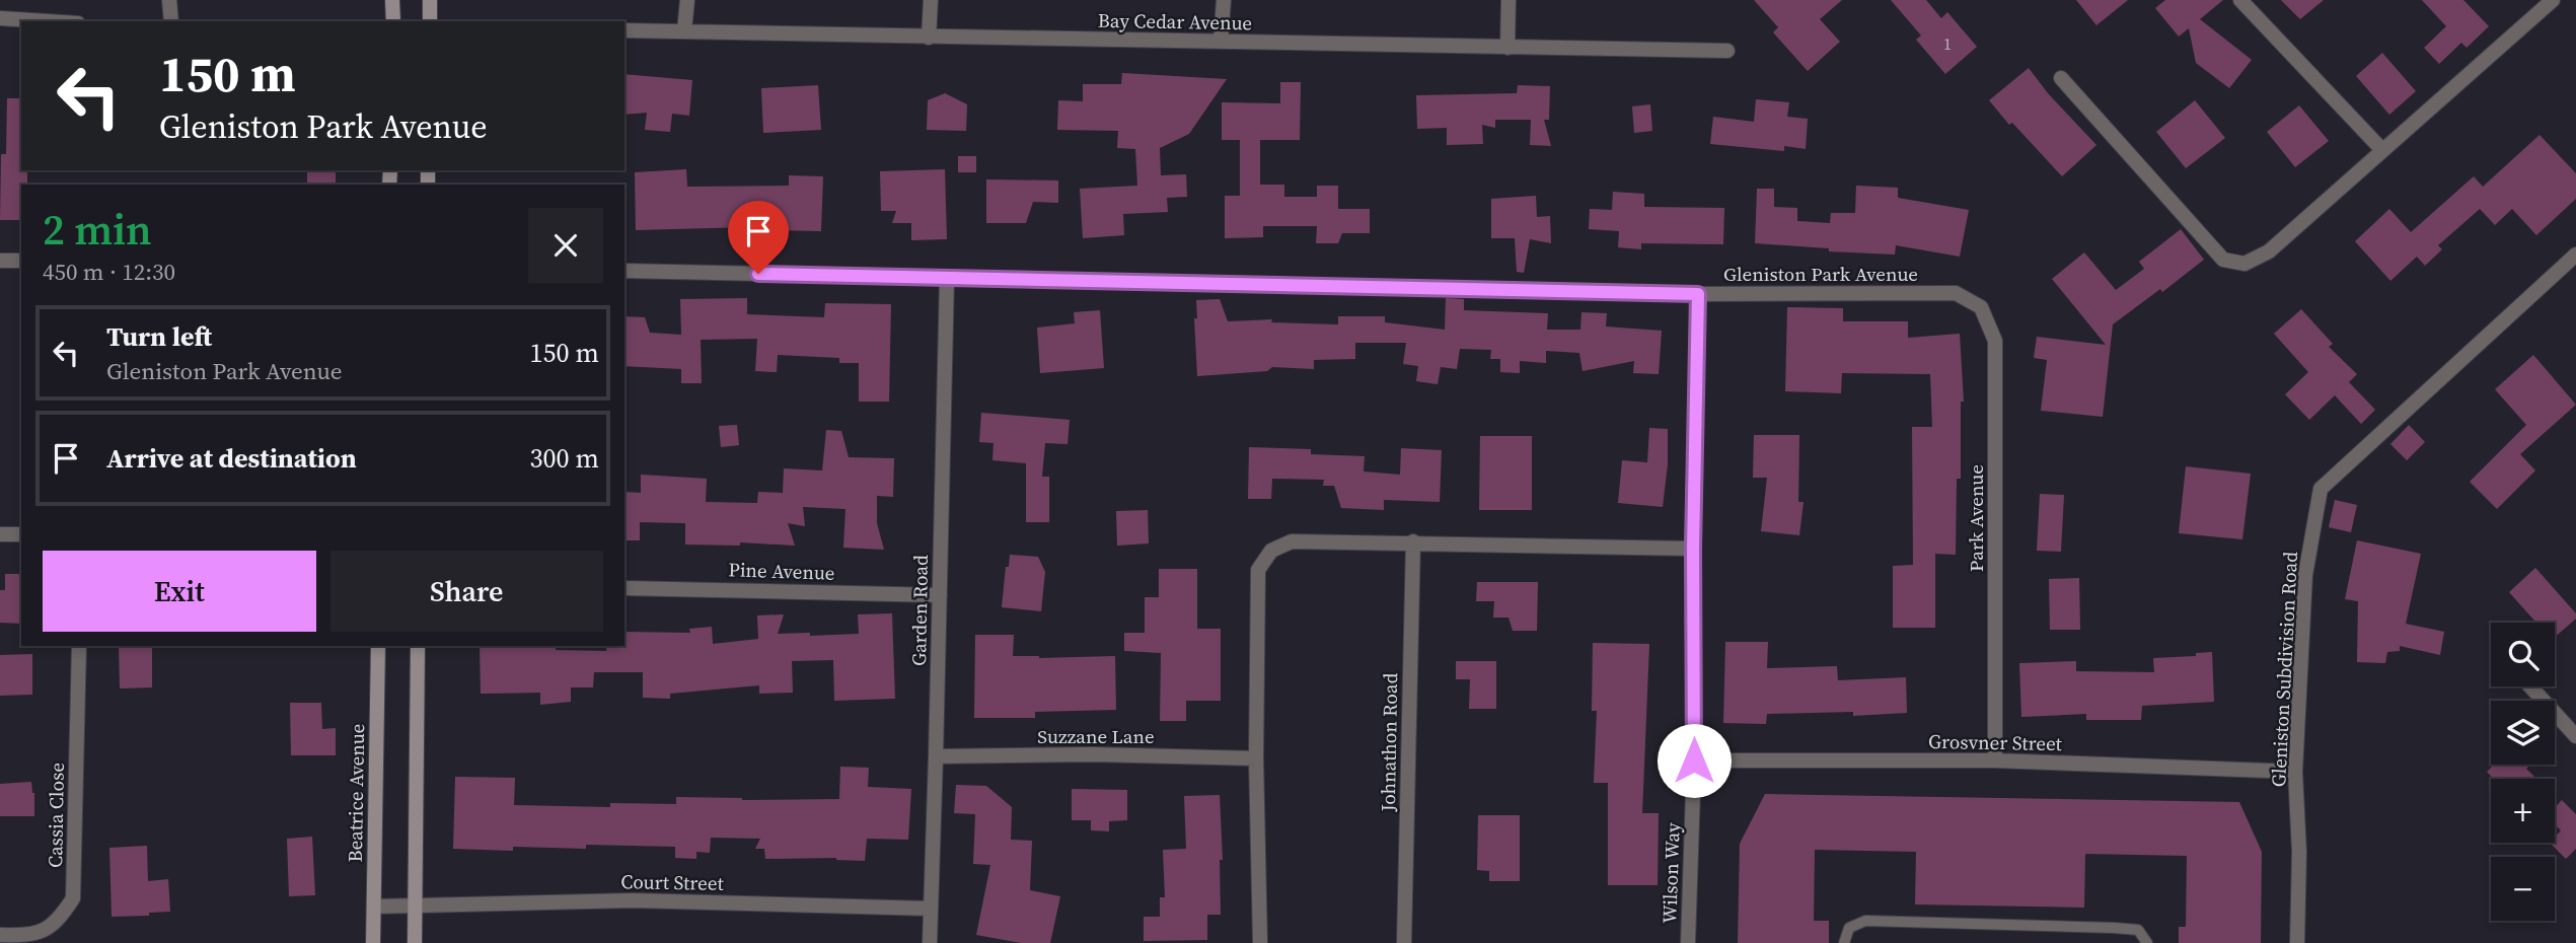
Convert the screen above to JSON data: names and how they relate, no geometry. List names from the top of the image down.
{
  "streets": {
    "main road": ["Beatrice Avenue"],
    "street": [
      "Bay Cedar Avenue",
      "Gleniston Park Avenue",
      "Park Avenue",
      "Pine Avenue",
      "Garden Road",
      "Gleniston Subdivision Road",
      "Suzzane Lane",
      "Johnathon Road",
      "Grosvner Street",
      "Cassia Close",
      "Wilson Way",
      "Court Street"
    ]
  },
  "crossings": [
    ["Gleniston Park Avenue", "Park Avenue"],
    ["Gleniston Park Avenue", "Garden Road"],
    ["Gleniston Park Avenue", "Wilson Way"],
    ["Park Avenue", "Grosvner Street"],
    ["Pine Avenue", "Garden Road"],
    ["Garden Road", "Suzzane Lane"],
    ["Garden Road", "Court Street"],
    ["Gleniston Subdivision Road", "Grosvner Street"],
    ["Grosvner Street", "Wilson Way"],
    ["Beatrice Avenue", "Court Street"]
  ],
  "house_numbers": ["1"],
  "page": {
    "turn": ["150 m", "Gleniston Park Avenue"],
    "heading": ["2 min", "450 m · 12:30"],
    "list": [
      {
        "name": "Turn left",
        "note": "Gleniston Park Avenue",
        "value": "150 m"
      },
      {
        "name": "Arrive at destination",
        "value": "300 m"
      }
    ],
    "buttons": ["Exit", "Share"],
    "map_buttons": ["+", "−"]
  }
}
